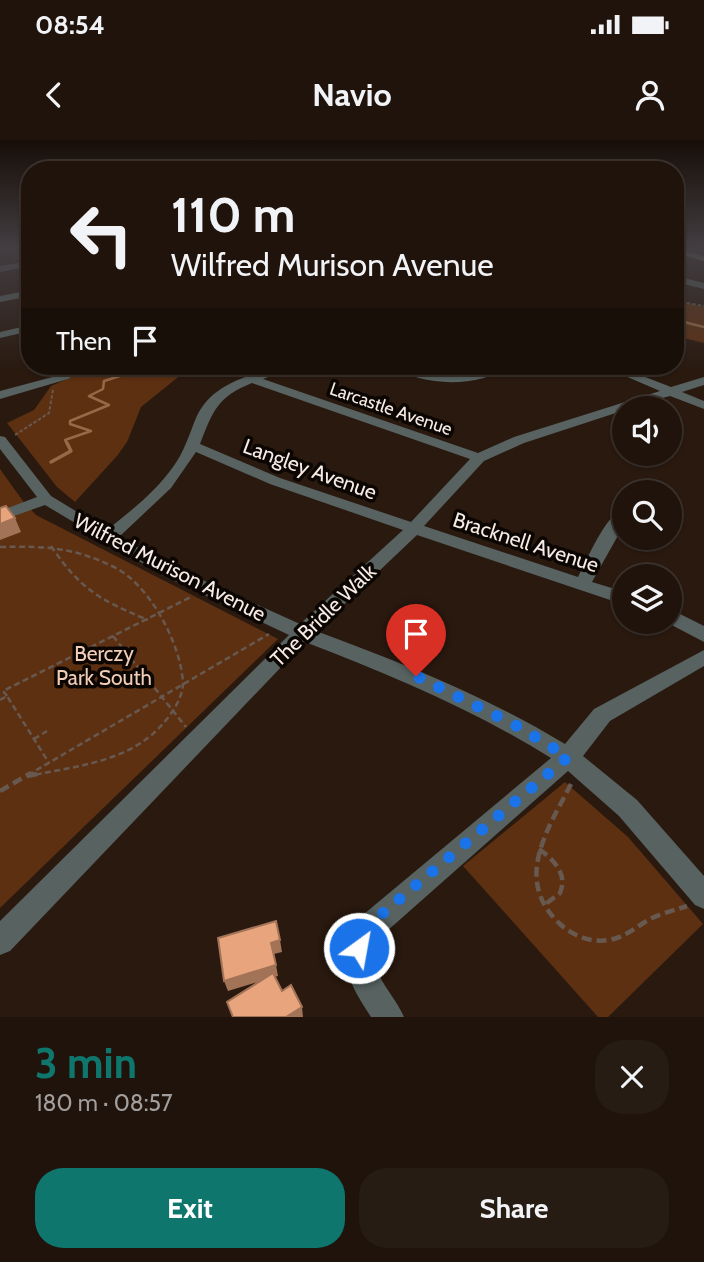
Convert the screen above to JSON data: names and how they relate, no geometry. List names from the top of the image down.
{
  "streets": {
    "street": [
      "Larcastle Avenue",
      "Langley Avenue",
      "Bracknell Avenue",
      "Wilfred Murison Avenue",
      "The Bridle Walk"
    ]
  },
  "crossings": [
    ["Larcastle Avenue", "The Bridle Walk"],
    ["Langley Avenue", "Bracknell Avenue"],
    ["Langley Avenue", "The Bridle Walk"],
    ["Bracknell Avenue", "The Bridle Walk"],
    ["Wilfred Murison Avenue", "The Bridle Walk"]
  ],
  "parks": ["Berczy Park South"],
  "page": {
    "status": "08:54",
    "header": "Navio",
    "turn": ["110 m", "Wilfred Murison Avenue"],
    "then": "Then",
    "heading": ["3 min", "180 m · 08:57"],
    "buttons": ["Exit", "Share"]
  }
}
